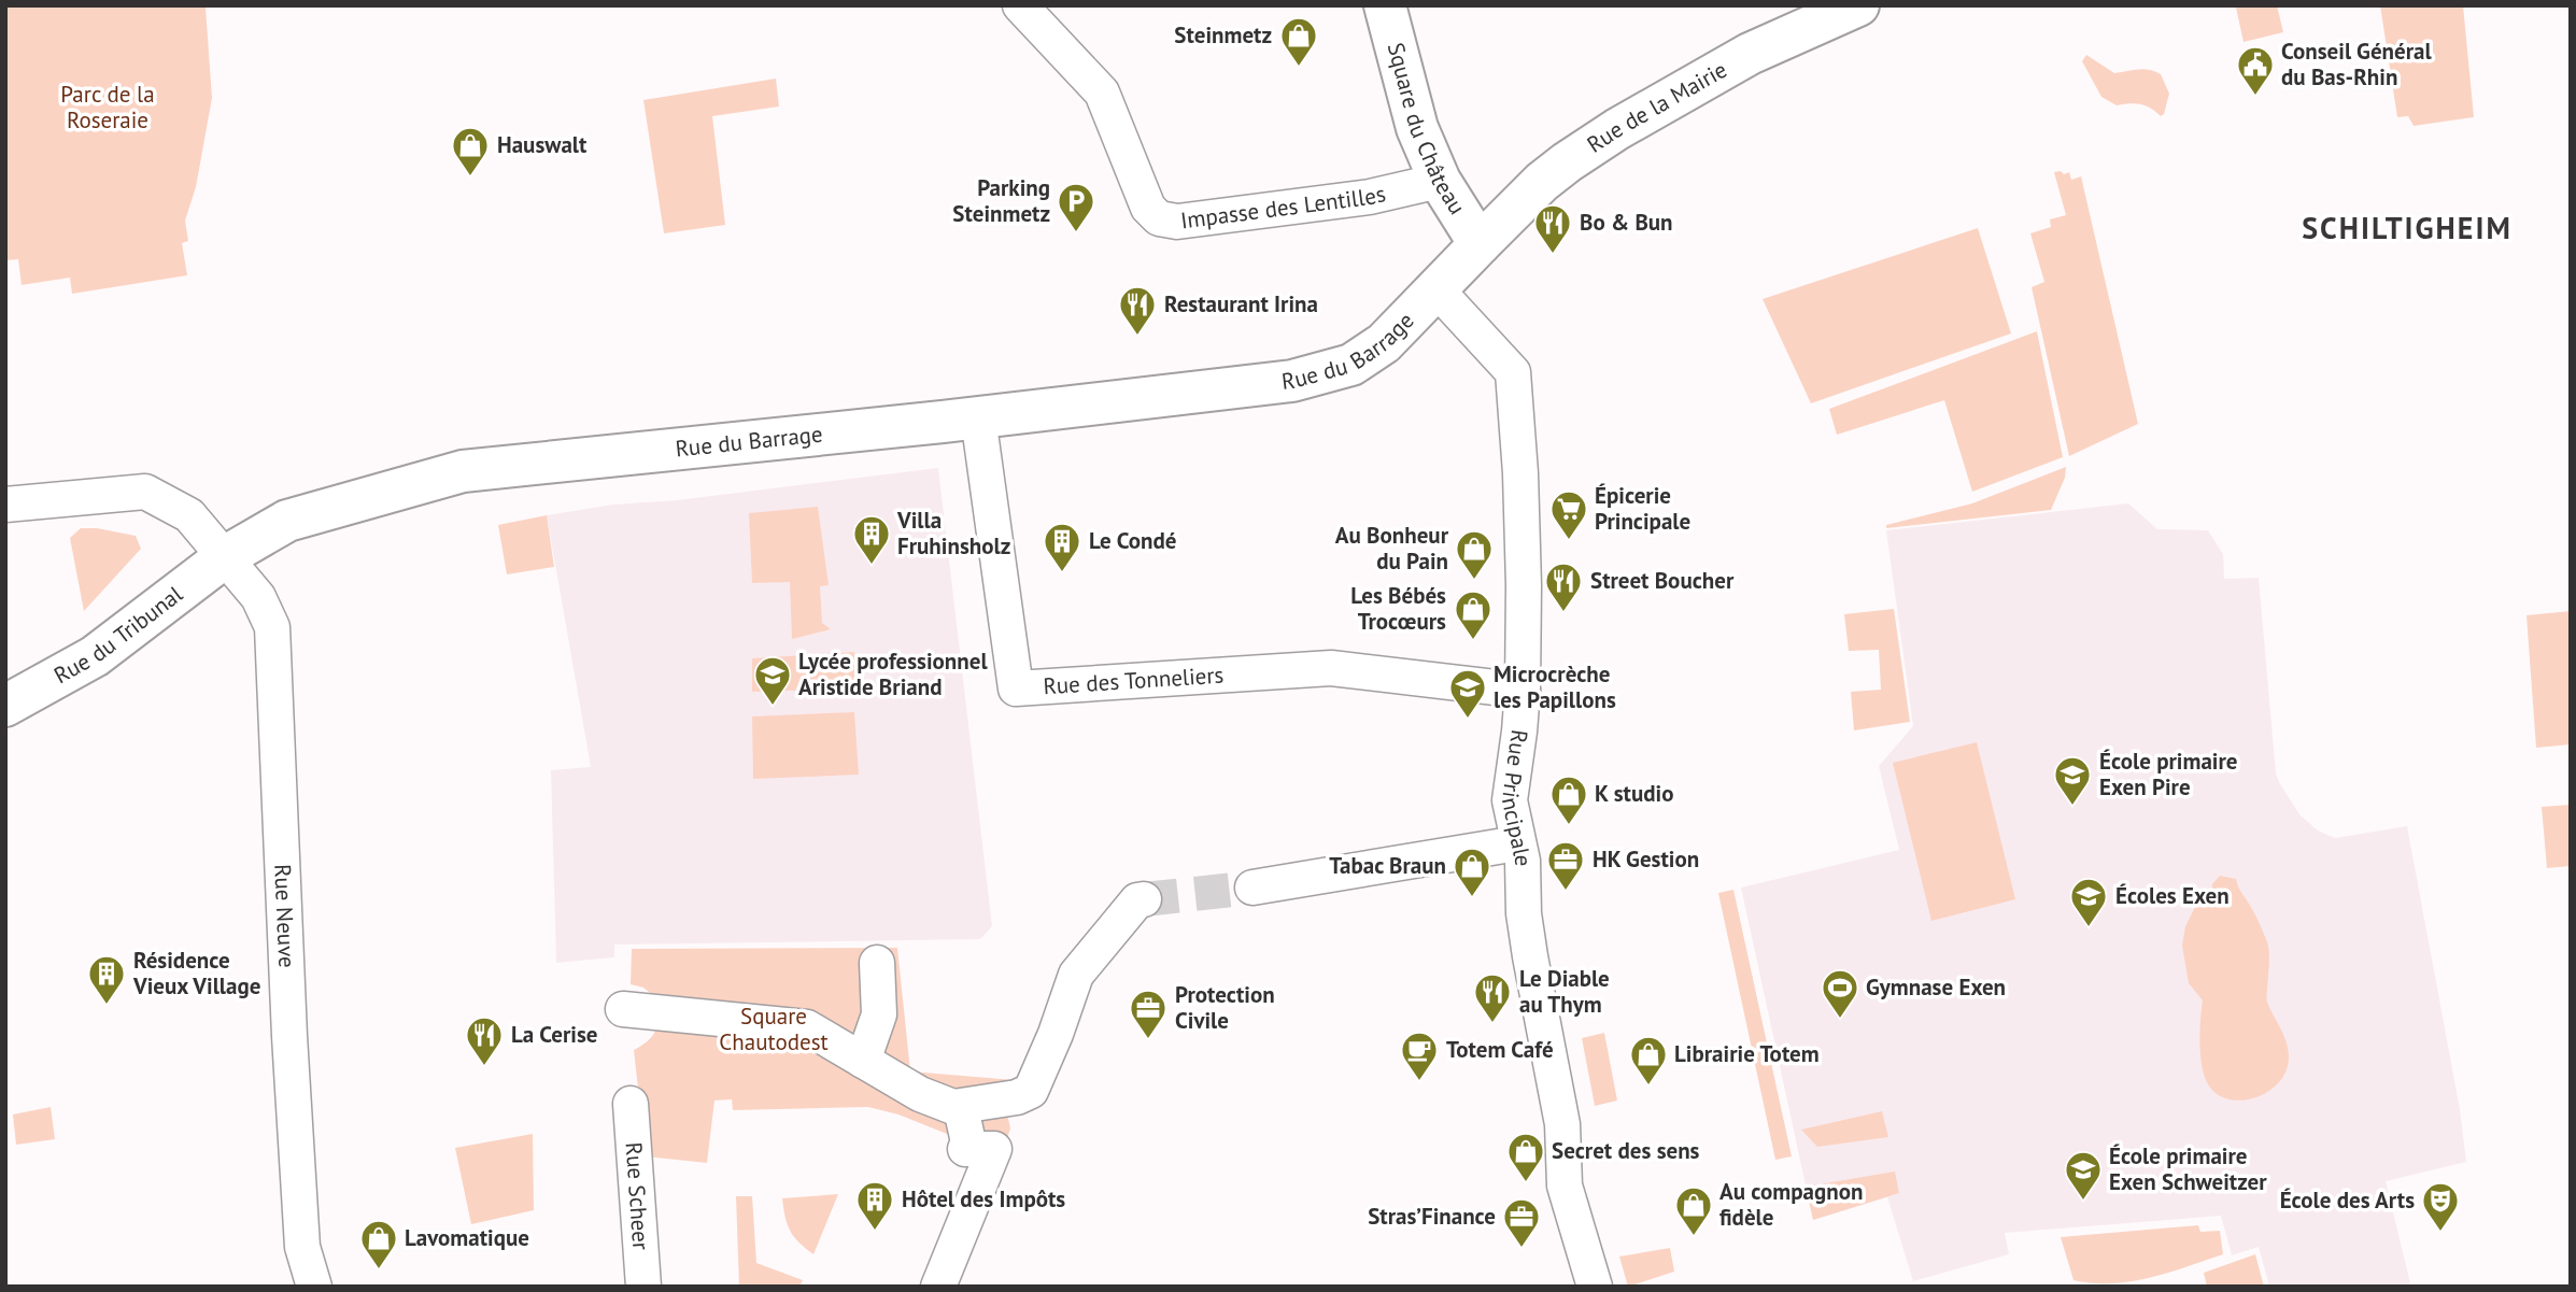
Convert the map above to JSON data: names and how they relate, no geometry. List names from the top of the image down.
{
  "streets": {
    "street": [
      "Rue de la Mairie",
      "Square du Château",
      "Impasse des Lentilles",
      "Rue du Barrage",
      "Rue du Tribunal",
      "Rue des Tonneliers",
      "Rue Principale",
      "Rue Neuve",
      "Rue Scheer"
    ]
  },
  "crossings": [
    ["Rue de la Mairie", "Square du Château"],
    ["Rue de la Mairie", "Rue du Barrage"],
    ["Square du Château", "Impasse des Lentilles"],
    ["Square du Château", "Rue du Barrage"],
    ["Rue du Barrage", "Rue du Tribunal"],
    ["Rue du Barrage", "Rue des Tonneliers"],
    ["Rue du Barrage", "Rue Principale"],
    ["Rue du Barrage", "Rue Neuve"],
    ["Rue du Tribunal", "Rue Neuve"],
    ["Rue des Tonneliers", "Rue Principale"]
  ],
  "districts": ["SCHILTIGHEIM"],
  "parks": ["Parc de la Roseraie", "Square Chautodest"],
  "places": {
    "shop": [
      "Steinmetz",
      "Hauswalt",
      "Au Bonheur du Pain",
      "Les Bébés Trocœurs",
      "K studio",
      "Tabac Braun",
      "Librairie Totem",
      "Secret des sens",
      "Au compagnon fidèle",
      "Lavomatique"
    ],
    "public building": ["Conseil Général du Bas-Rhin"],
    "parking": ["Parking Steinmetz"],
    "restaurant": [
      "Bo & Bun",
      "Restaurant Irina",
      "Street Boucher",
      "Le Diable au Thym",
      "La Cerise"
    ],
    "supermarket": ["Épicerie Principale"],
    "building": [
      "Villa Fruhinsholz",
      "Le Condé",
      "Résidence Vieux Village",
      "Hôtel des Impôts"
    ],
    "school or university": [
      "Lycée professionnel Aristide Briand",
      "Microcrèche les Papillons",
      "École primaire Exen Pire",
      "Écoles Exen",
      "École primaire Exen Schweitzer"
    ],
    "office": ["HK Gestion", "Protection Civile", "Stras’Finance"],
    "sports": ["Gymnase Exen"],
    "cafe": ["Totem Café"],
    "theatre": ["École des Arts"]
  }
}
